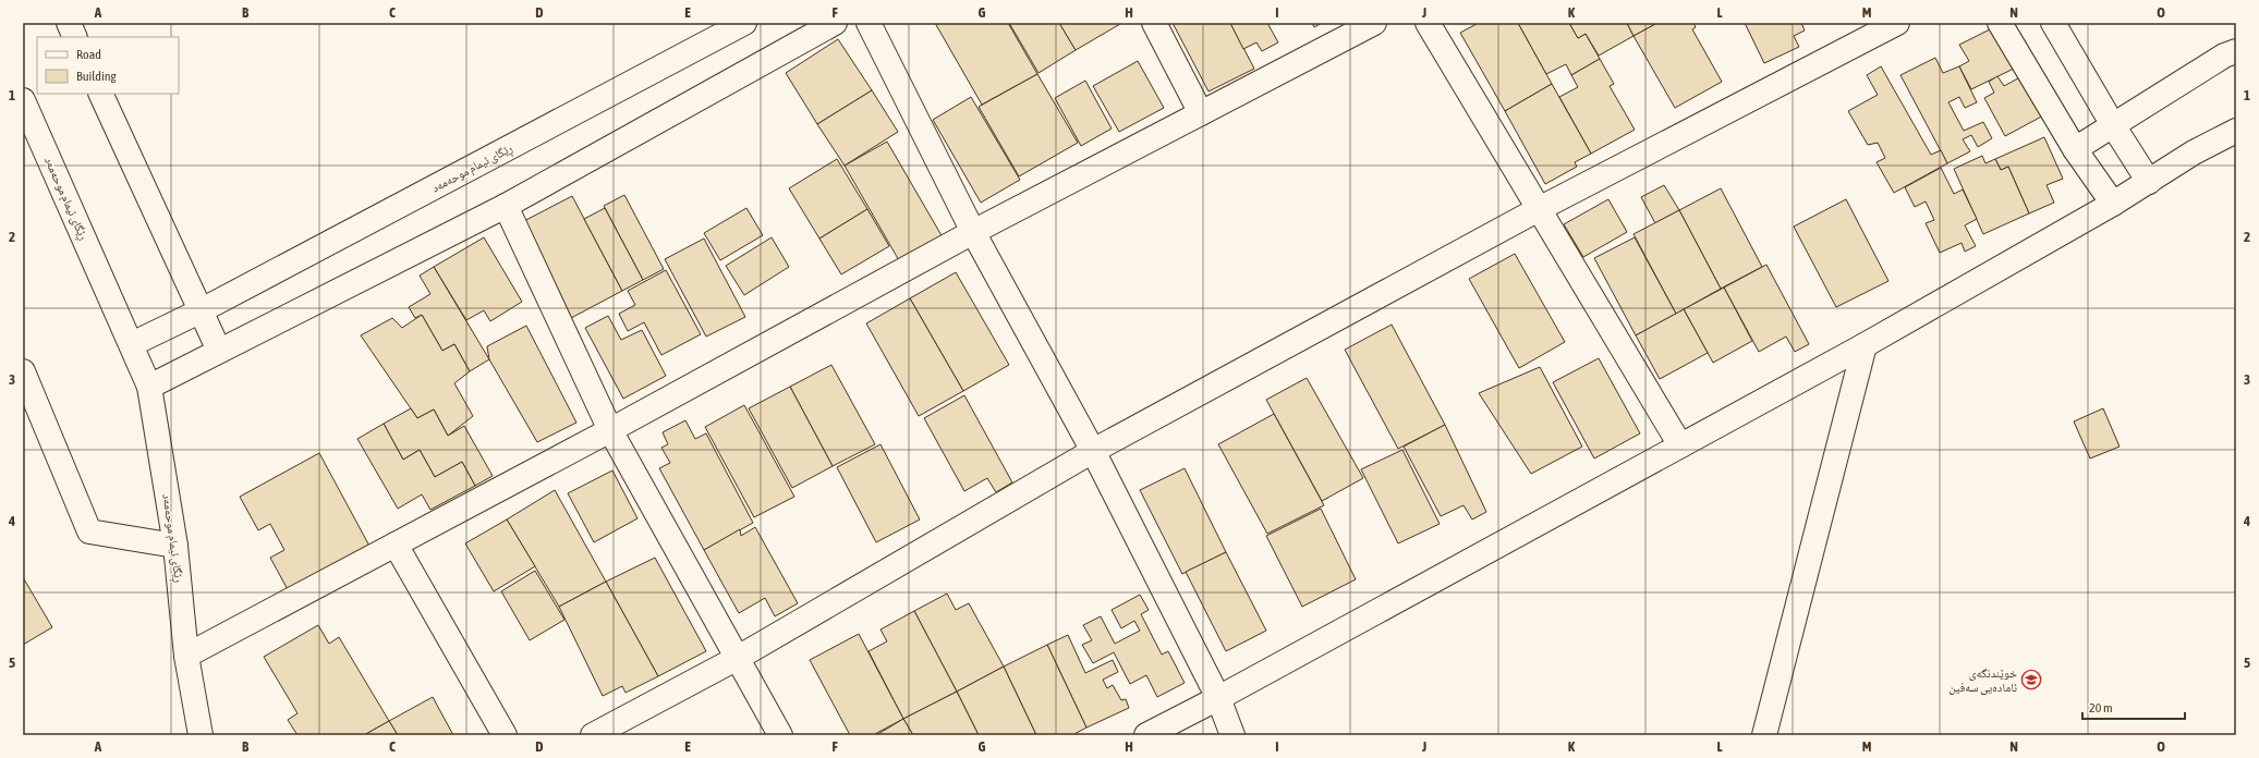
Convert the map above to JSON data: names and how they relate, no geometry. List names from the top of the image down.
{
  "streets": {
    "street": ["ڕێگای ئیمام موحەمەد"]
  },
  "places": {
    "school or university": ["خوێندنگەی ئامادەیی سەفین"]
  },
  "legend": ["Road", "Building"],
  "scale_bar": "20 m",
  "grid": {
    "columns": [
      "A",
      "B",
      "C",
      "D",
      "E",
      "F",
      "G",
      "H",
      "I",
      "J",
      "K",
      "L",
      "M",
      "N",
      "O"
    ],
    "rows": [
      "1",
      "2",
      "3",
      "4",
      "5"
    ]
  }
}
